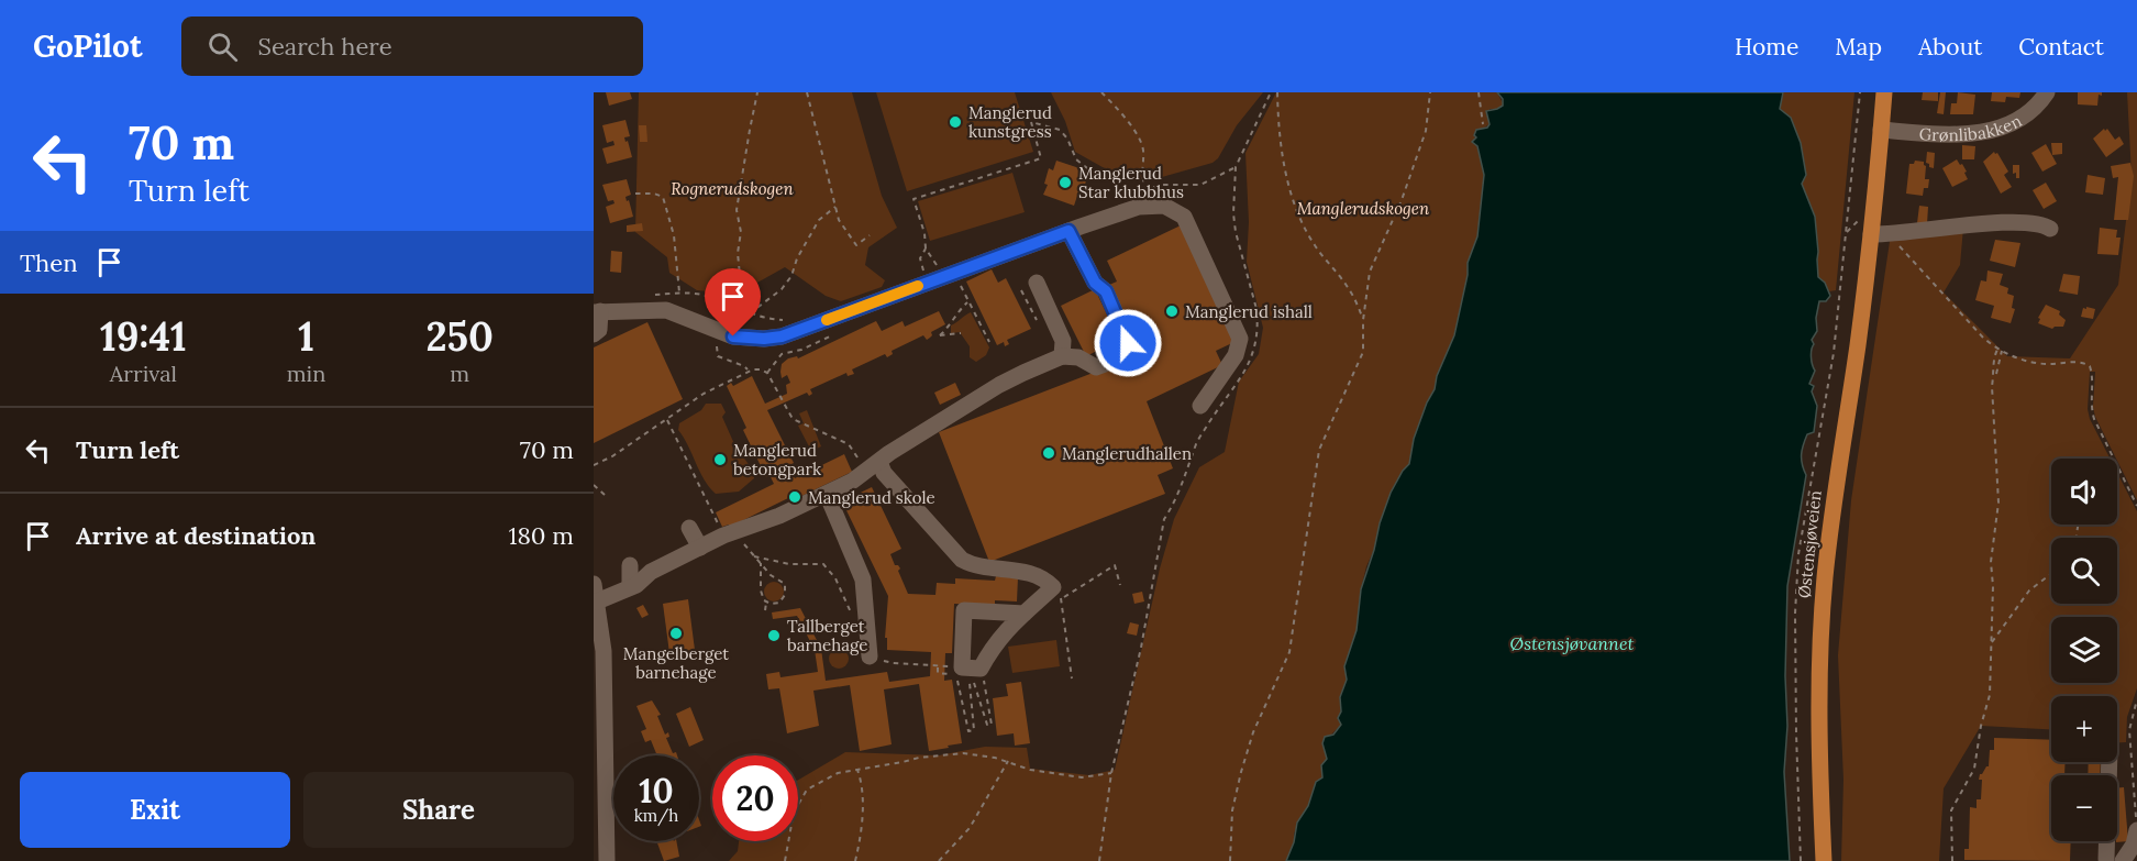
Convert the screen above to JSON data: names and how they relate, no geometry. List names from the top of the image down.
{
  "streets": {
    "main road": ["Østensjøveien"],
    "street": ["Grønlibakken"]
  },
  "crossings": [
    ["Grønlibakken", "Østensjøveien"]
  ],
  "water": ["Østensjøvannet"],
  "parks": ["Rognerudskogen", "Manglerudskogen"],
  "places": [
    "Manglerud kunstgress",
    "Manglerud Star klubbhus",
    "Manglerud ishall",
    "Manglerudhallen",
    "Manglerud betongpark",
    "Manglerud skole",
    "Mangelberget barnehage",
    "Tallberget barnehage"
  ],
  "page": {
    "header": "GoPilot",
    "search": "Search here",
    "nav": [
      "Home",
      "Map",
      "About",
      "Contact"
    ],
    "turn": ["70 m", "Turn left"],
    "then": "Then",
    "eta": [
      "19:41",
      "Arrival",
      "1",
      "min",
      "250",
      "m"
    ],
    "list": [
      {
        "name": "Turn left",
        "value": "70 m"
      },
      {
        "name": "Arrive at destination",
        "value": "180 m"
      }
    ],
    "map_buttons": ["+", "−"],
    "speed": "10 km/h",
    "limit": "20",
    "buttons": ["Exit", "Share"]
  }
}
